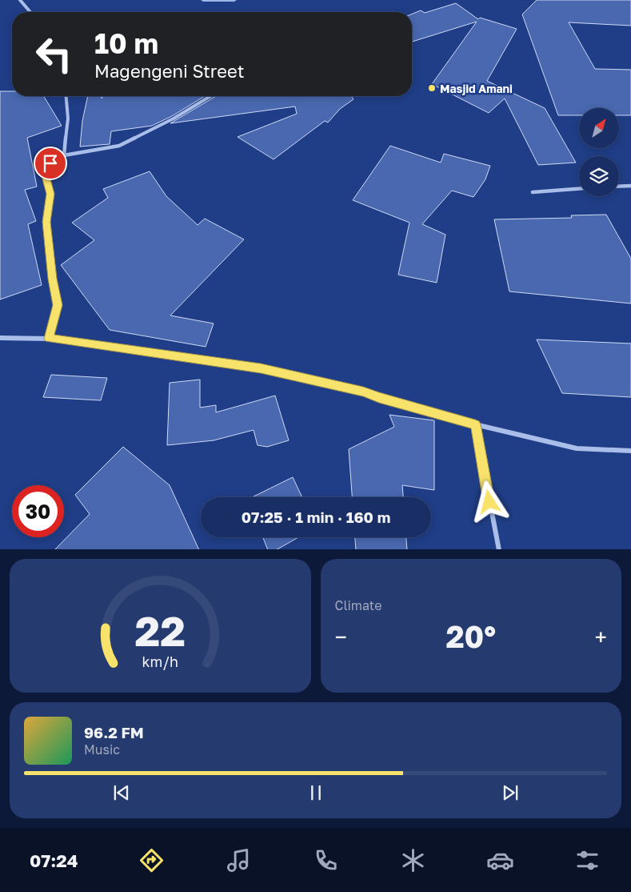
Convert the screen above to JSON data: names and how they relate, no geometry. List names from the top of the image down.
{
  "places": ["Masjid Amani"],
  "north": "top right",
  "page": {
    "turn": ["10 m", "Magengeni Street"],
    "limit": "30",
    "trip": "07:25 · 1 min · 160 m",
    "tile": "Climate",
    "heat": ["−", "20°", "+"],
    "song": ["96.2 FM", "Music"],
    "tabs": "07:24",
    "gauge": ["22", "km/h"]
  }
}
